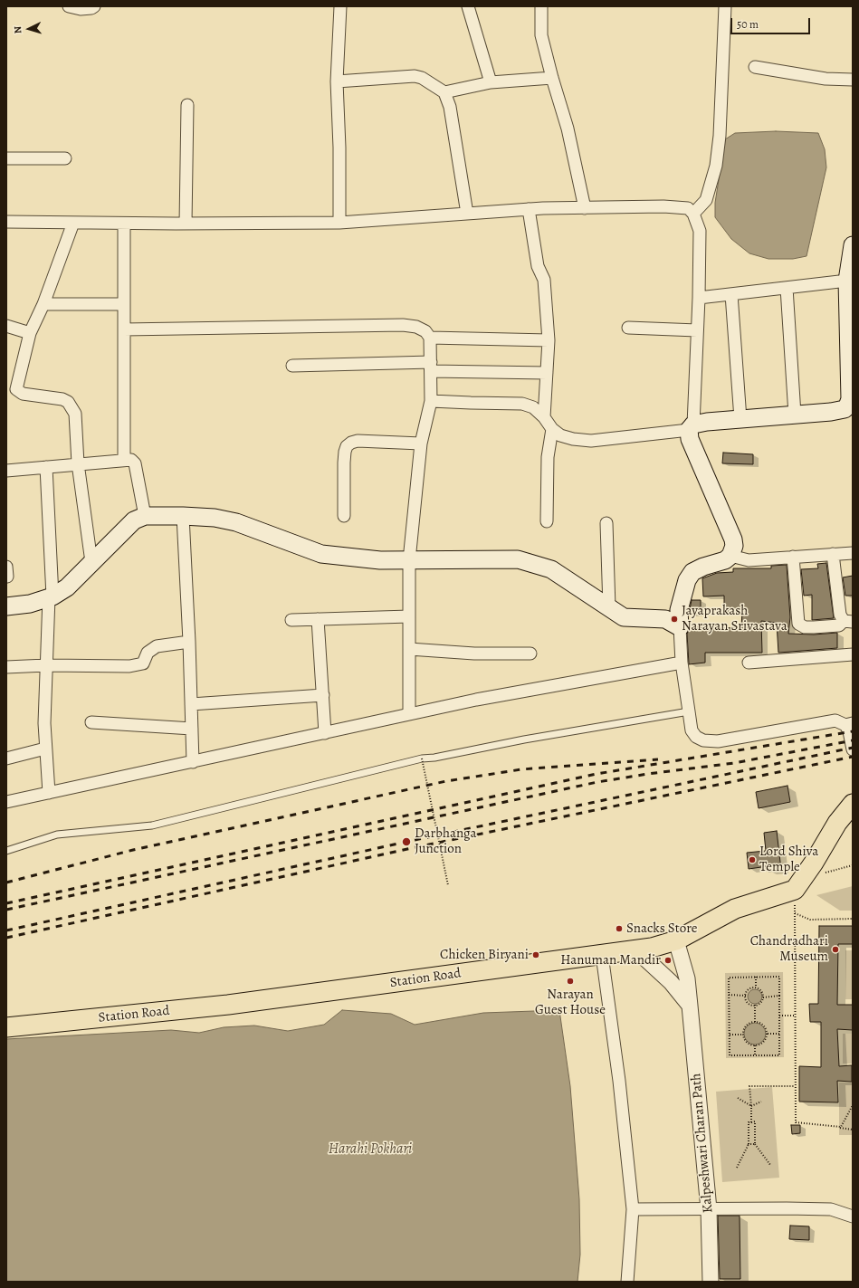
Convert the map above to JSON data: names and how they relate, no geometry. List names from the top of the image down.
{
  "streets": {
    "main road": ["Station Road"],
    "street": ["Kalpeshwari Charan Path"]
  },
  "crossings": [
    ["Station Road", "Kalpeshwari Charan Path"]
  ],
  "water": ["Harahi Pokhari"],
  "places": [
    "Jayaprakash Narayan Srivastava",
    "Darbhanga Junction",
    "Lord Shiva Temple",
    "Snacks Store",
    "Chandradhari Museum",
    "Chicken Biryani",
    "Hanuman Mandir",
    "Narayan Guest House"
  ],
  "scale_bar": "50 m",
  "north": "left"
}
